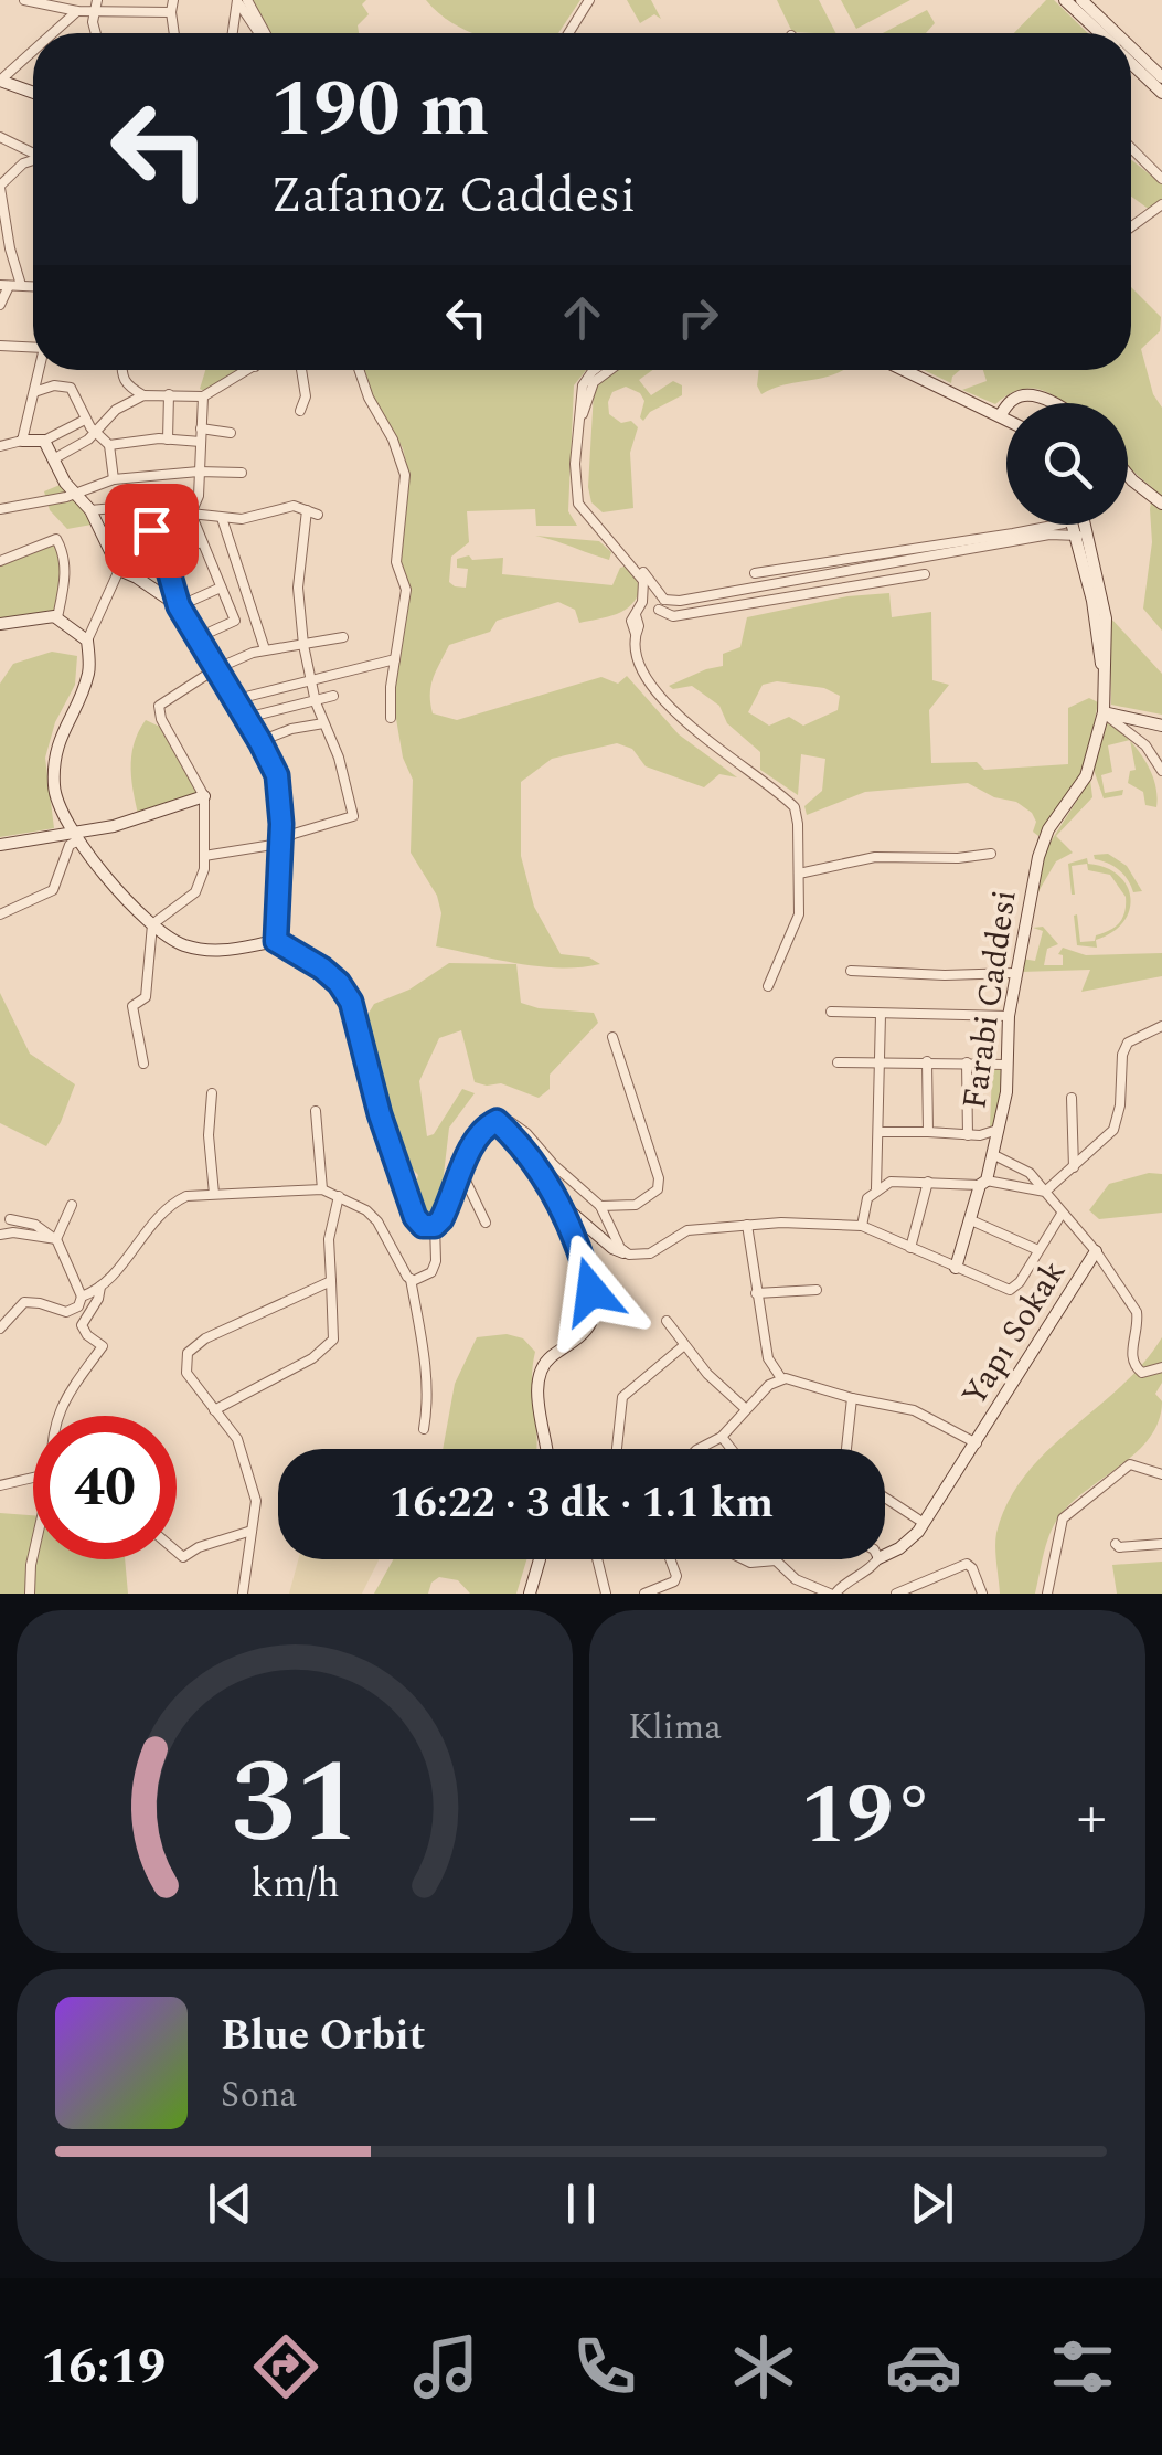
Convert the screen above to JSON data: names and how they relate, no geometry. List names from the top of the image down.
{
  "streets": {
    "street": ["Farabi Caddesi", "Yapı Sokak"]
  },
  "page": {
    "turn": ["190 m", "Zafanoz Caddesi"],
    "limit": "40",
    "trip": "16:22 · 3 dk · 1.1 km",
    "tile": "Klima",
    "heat": ["−", "19°", "+"],
    "song": ["Blue Orbit", "Sona"],
    "tabs": "16:19",
    "gauge": ["31", "km/h"]
  }
}
